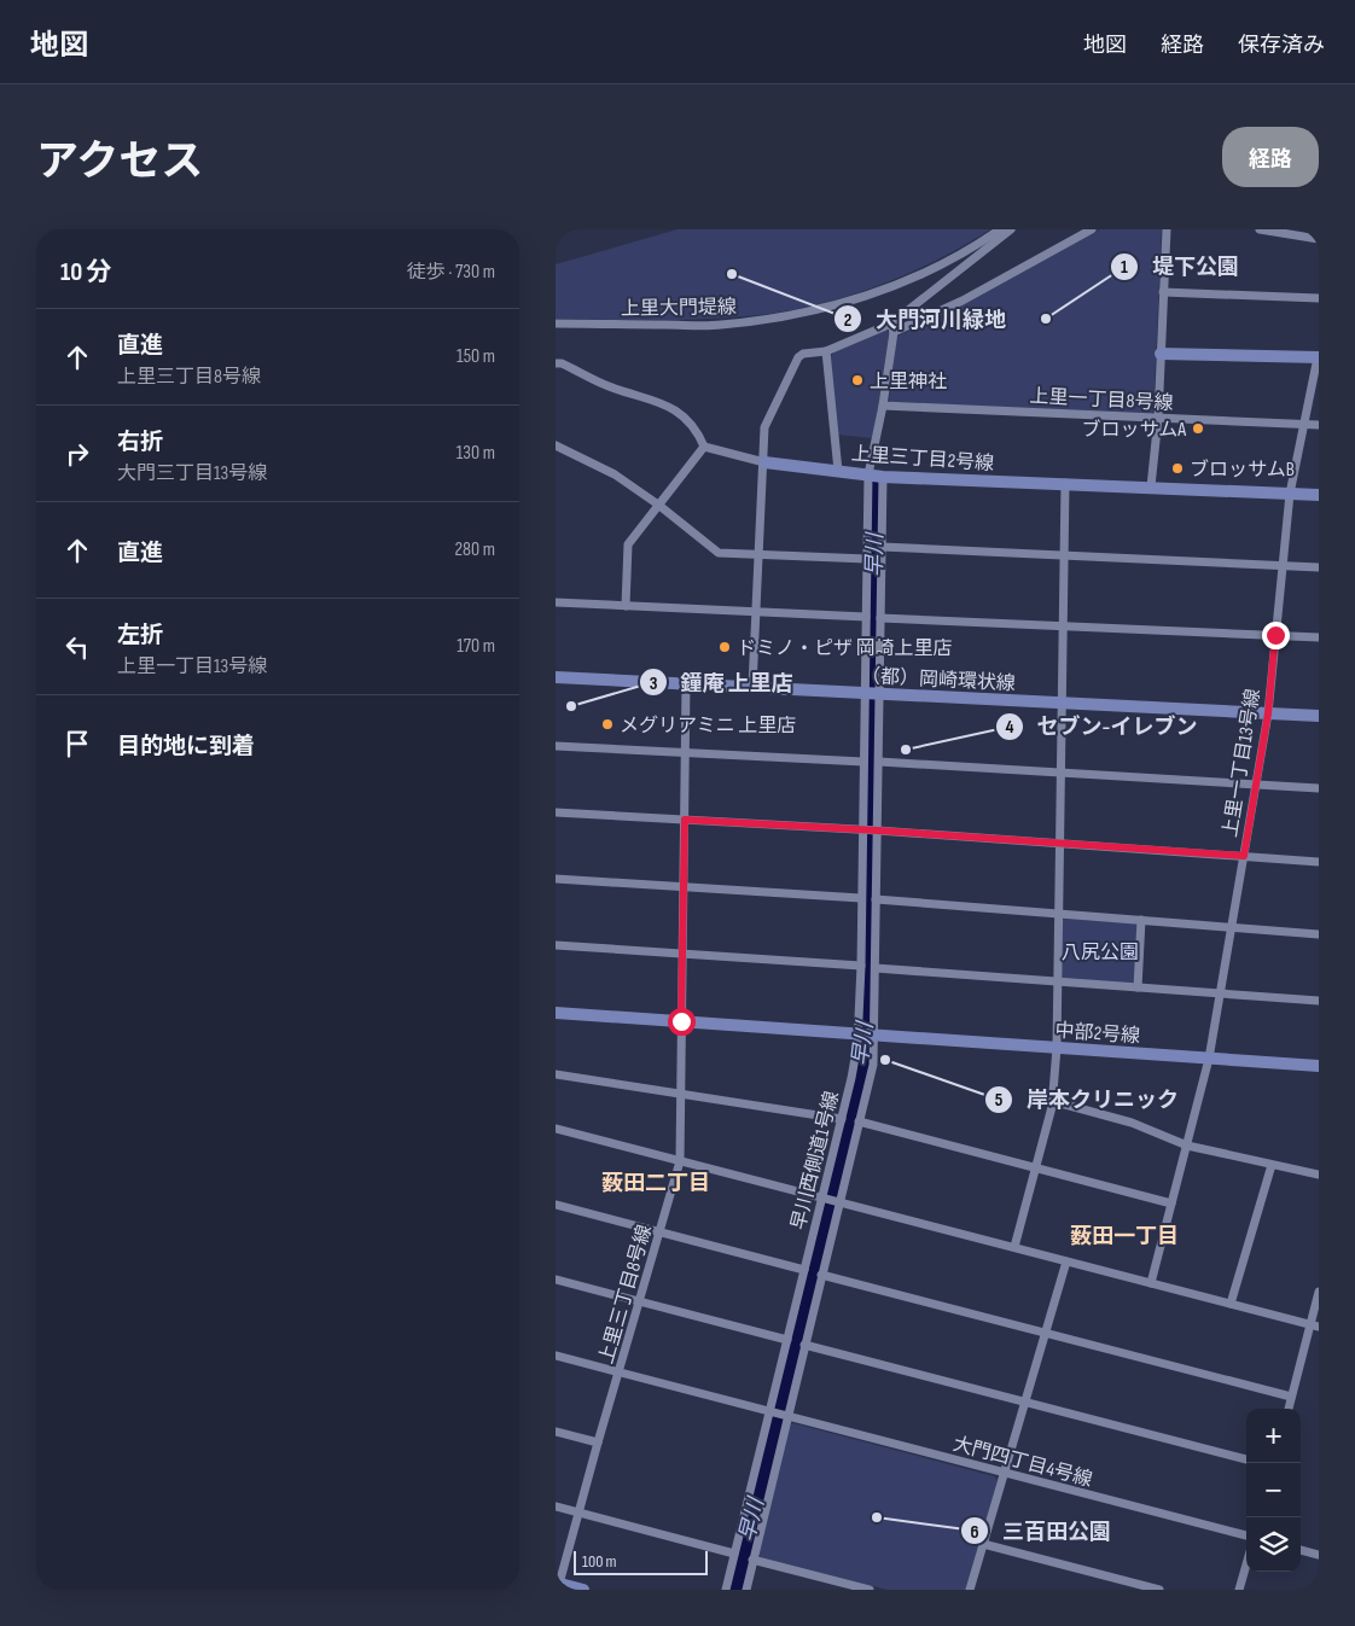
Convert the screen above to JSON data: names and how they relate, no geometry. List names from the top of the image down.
{
  "streets": {
    "street": [
      "上里大門堤線",
      "上里一丁目8号線",
      "上里三丁目2号線",
      "（都）岡崎環状線",
      "上里一丁目13号線",
      "中部2号線",
      "早川西側道1号線",
      "上里三丁目8号線",
      "大門四丁目4号線"
    ]
  },
  "crossings": [
    ["上里一丁目8号線", "上里一丁目13号線"],
    ["上里一丁目8号線", "早川西側道1号線"],
    ["上里三丁目2号線", "上里一丁目13号線"],
    ["上里三丁目2号線", "早川西側道1号線"],
    ["（都）岡崎環状線", "上里一丁目13号線"],
    ["（都）岡崎環状線", "早川西側道1号線"],
    ["（都）岡崎環状線", "上里三丁目8号線"],
    ["上里一丁目13号線", "中部2号線"],
    ["中部2号線", "早川西側道1号線"],
    ["早川西側道1号線", "大門四丁目4号線"]
  ],
  "districts": ["薮田二丁目", "薮田一丁目"],
  "water": ["早川"],
  "parks": ["八尻公園"],
  "places": [
    "大門河川緑地",
    "堤下公園",
    "上里神社",
    "ブロッサムA",
    "ブロッサムB",
    "ドミノ・ピザ 岡崎上里店",
    "鐘庵 上里店",
    "メグリアミニ 上里店",
    "セブン-イレブン",
    "岸本クリニック",
    "三百田公園"
  ],
  "scale_bar": "100 m",
  "page": {
    "header": "地図",
    "nav": ["地図", "経路", "保存済み"],
    "title": "アクセス",
    "buttons": "経路",
    "heading": ["10 分", "徒歩 · 730 m"],
    "list": [
      ["直進", "上里三丁目8号線", "150 m"],
      ["右折", "大門三丁目13号線", "130 m"],
      ["直進", "280 m"],
      ["左折", "上里一丁目13号線", "170 m"],
      "目的地に到着"
    ],
    "map_buttons": ["+", "−"],
    "scale": "100 m"
  }
}
